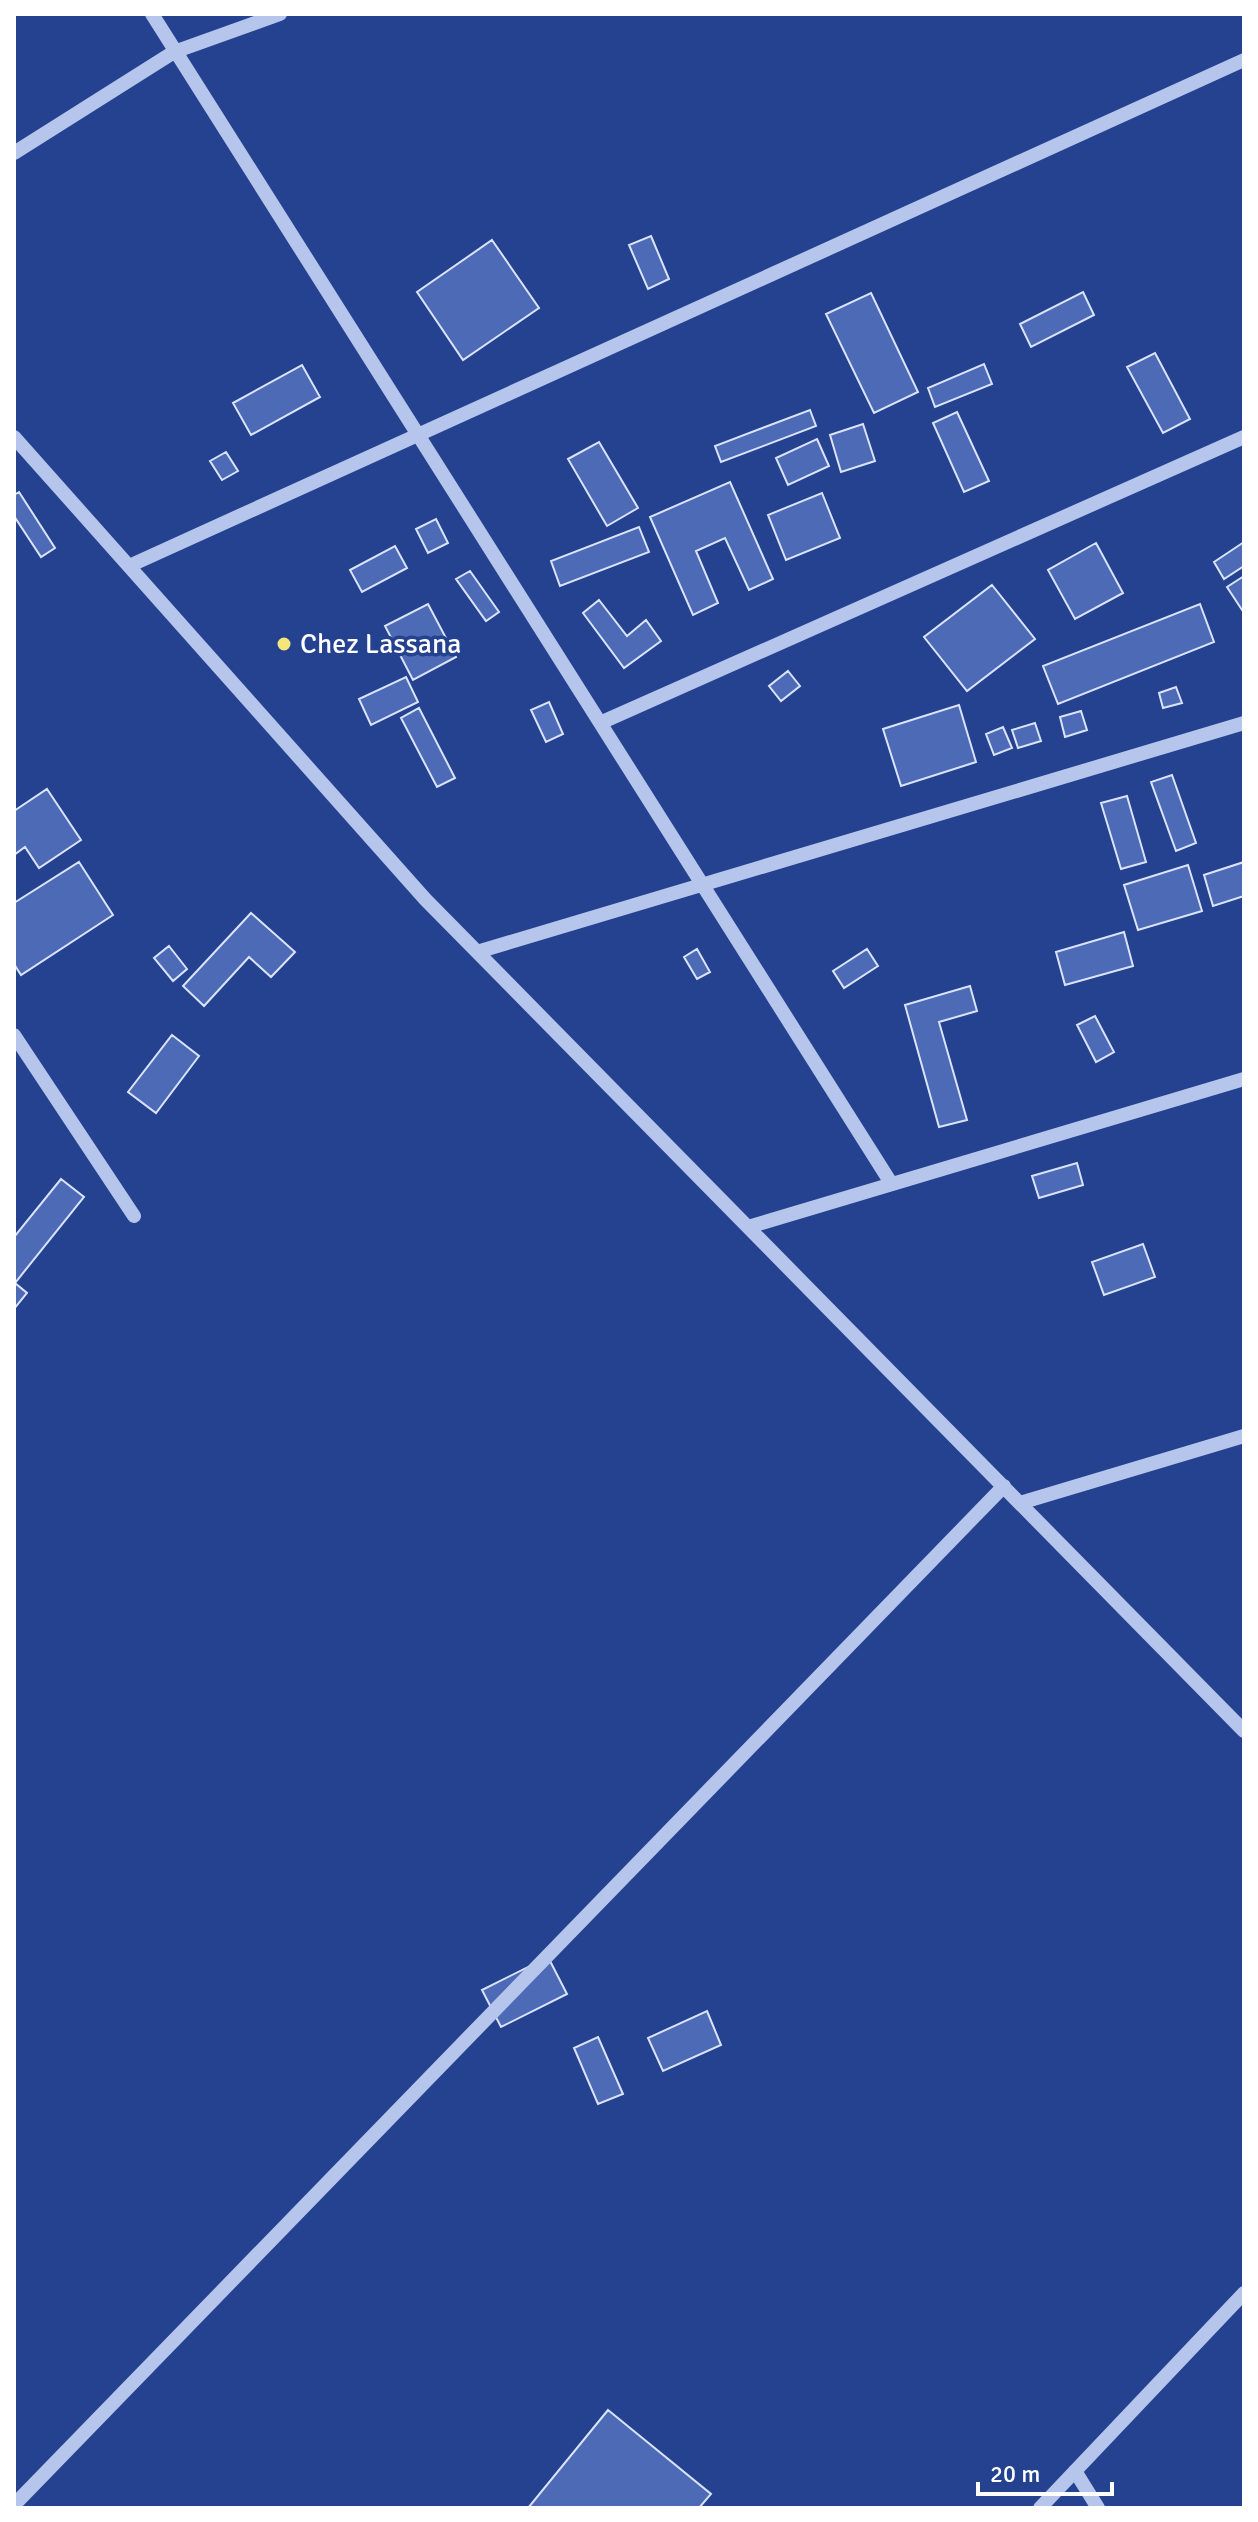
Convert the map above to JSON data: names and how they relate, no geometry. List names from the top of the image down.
{
  "places": ["Chez Lassana"],
  "scale_bar": "20 m"
}
